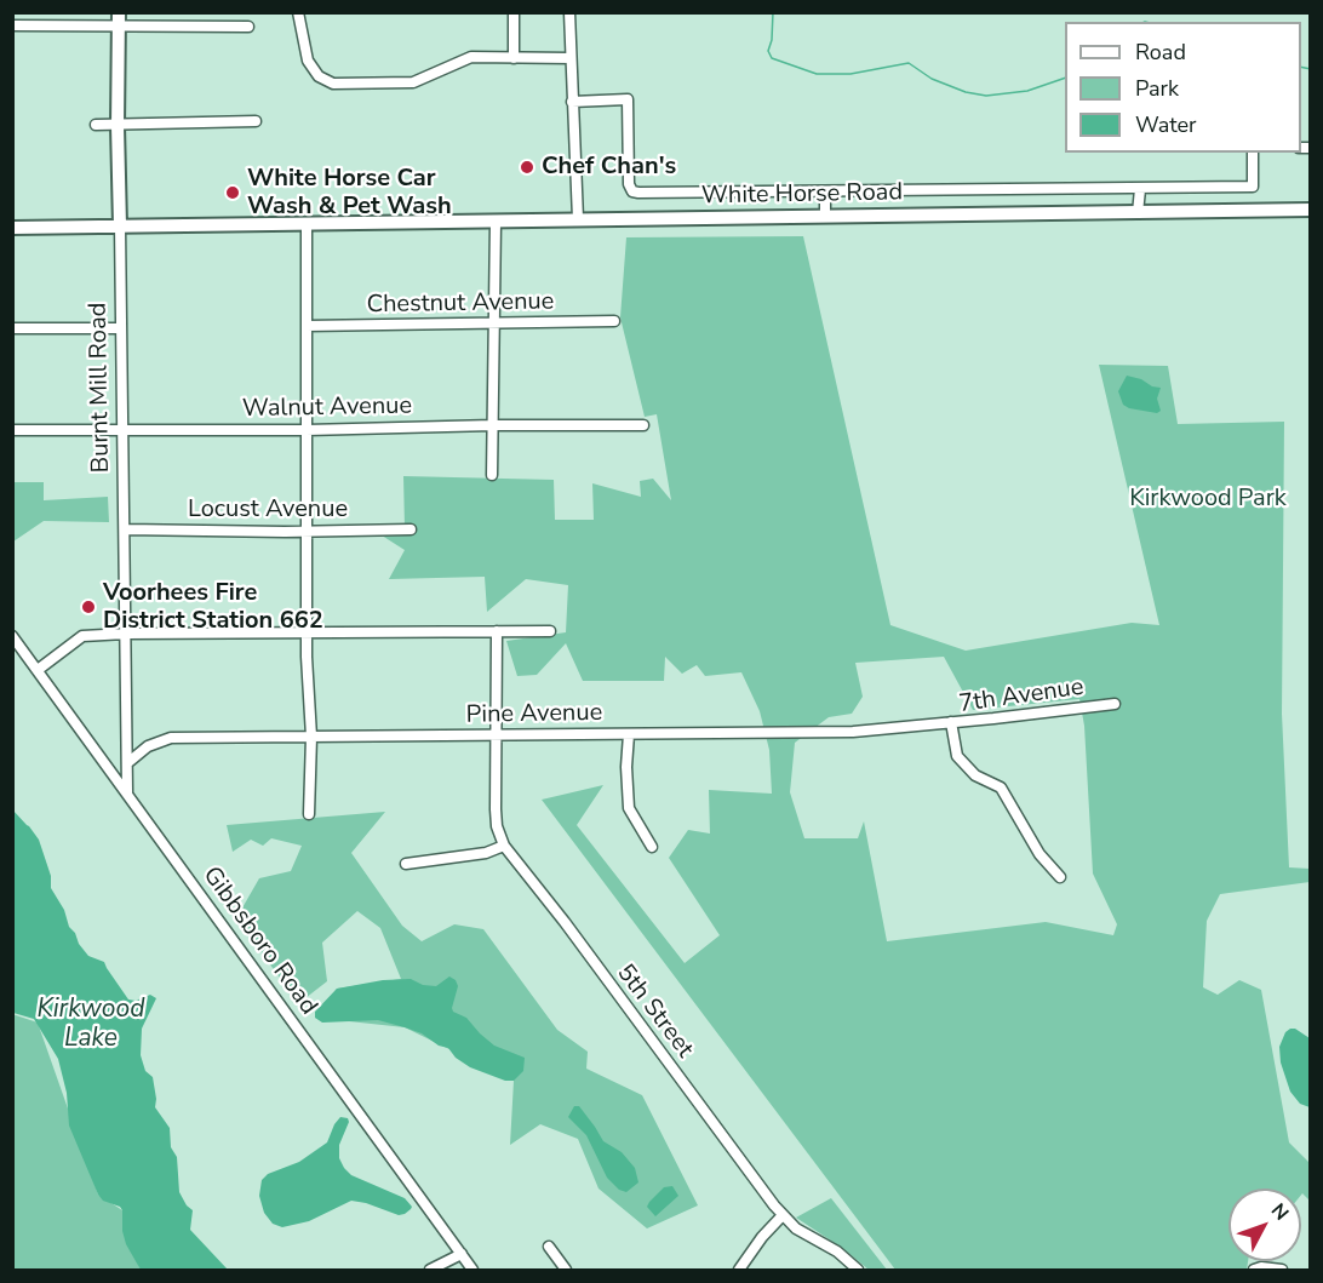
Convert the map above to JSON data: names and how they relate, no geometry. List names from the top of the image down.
{
  "streets": {
    "main road": ["White Horse Road", "Burnt Mill Road"],
    "street": [
      "Chestnut Avenue",
      "Walnut Avenue",
      "Locust Avenue",
      "7th Avenue",
      "Pine Avenue",
      "Gibbsboro Road",
      "5th Street"
    ]
  },
  "crossings": [
    ["White Horse Road", "Burnt Mill Road"],
    ["Burnt Mill Road", "Walnut Avenue"],
    ["Burnt Mill Road", "Locust Avenue"],
    ["Burnt Mill Road", "Pine Avenue"],
    ["Burnt Mill Road", "Gibbsboro Road"],
    ["7th Avenue", "Pine Avenue"],
    ["Pine Avenue", "5th Street"]
  ],
  "water": ["Kirkwood Lake"],
  "parks": ["Kirkwood Park"],
  "places": ["Chef Chan's", "White Horse Car Wash & Pet Wash", "Voorhees Fire District Station 662"],
  "legend": ["Road", "Park", "Water"],
  "north": "top right"
}
